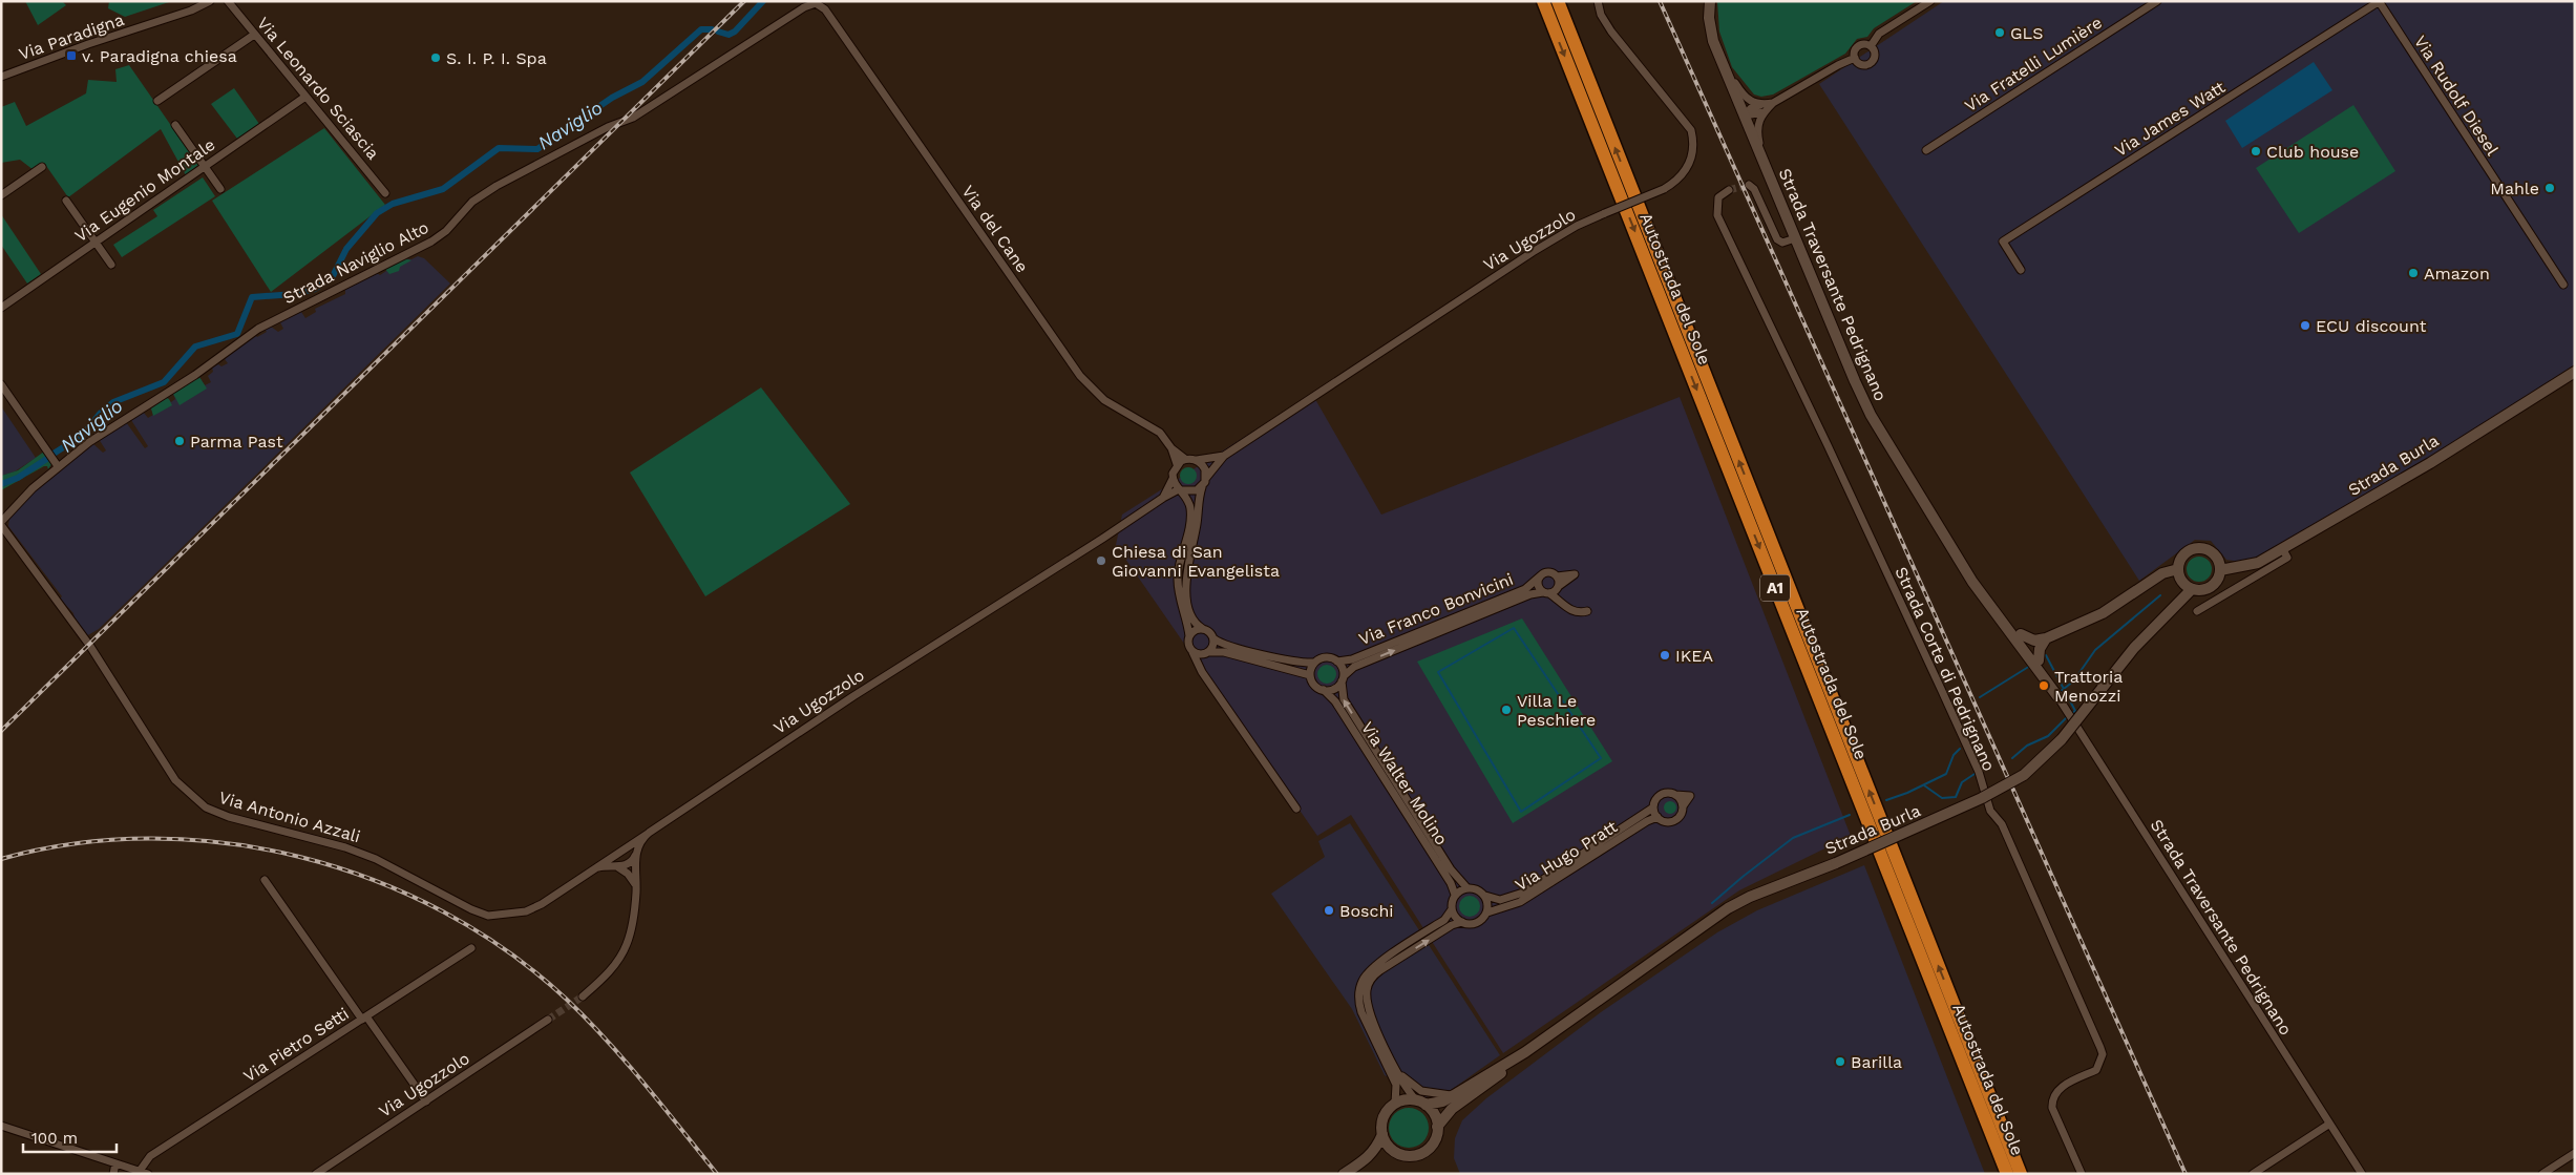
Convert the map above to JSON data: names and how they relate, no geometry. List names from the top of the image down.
{
  "streets": {
    "highway": ["Autostrada del Sole", "A1"],
    "main road": ["Strada Traversante Pedrignano", "Strada Burla"],
    "street": [
      "Via Paradigna",
      "Via Fratelli Lumière",
      "Via Leonardo Sciascia",
      "Via Rudolf Diesel",
      "Via James Watt",
      "Via Eugenio Montale",
      "Via del Cane",
      "Via Ugozzolo",
      "Strada Naviglio Alto",
      "Via Franco Bonvicini",
      "Strada Corte di Pedrignano",
      "Via Walter Molino",
      "Via Antonio Azzali",
      "Via Hugo Pratt",
      "Via Pietro Setti"
    ]
  },
  "crossings": [
    ["Via Leonardo Sciascia", "Via Eugenio Montale"],
    ["Via Rudolf Diesel", "Via James Watt"],
    ["Via del Cane", "Via Ugozzolo"],
    ["Via del Cane", "Strada Naviglio Alto"],
    ["Via Ugozzolo", "Via Antonio Azzali"],
    ["Strada Naviglio Alto", "Via Antonio Azzali"],
    ["Via Franco Bonvicini", "Via Walter Molino"],
    ["Via Walter Molino", "Via Hugo Pratt"]
  ],
  "water": ["Naviglio"],
  "places": {
    "other": [
      "GLS",
      "S. I. P. I. Spa",
      "Club house",
      "Mahle",
      "Amazon",
      "ECU discount",
      "Parma Past",
      "Chiesa di San Giovanni Evangelista",
      "IKEA",
      "Trattoria Menozzi",
      "Villa Le Peschiere",
      "Boschi",
      "Barilla"
    ],
    "transit": ["v. Paradigna chiesa"]
  },
  "scale_bar": "100 m"
}
